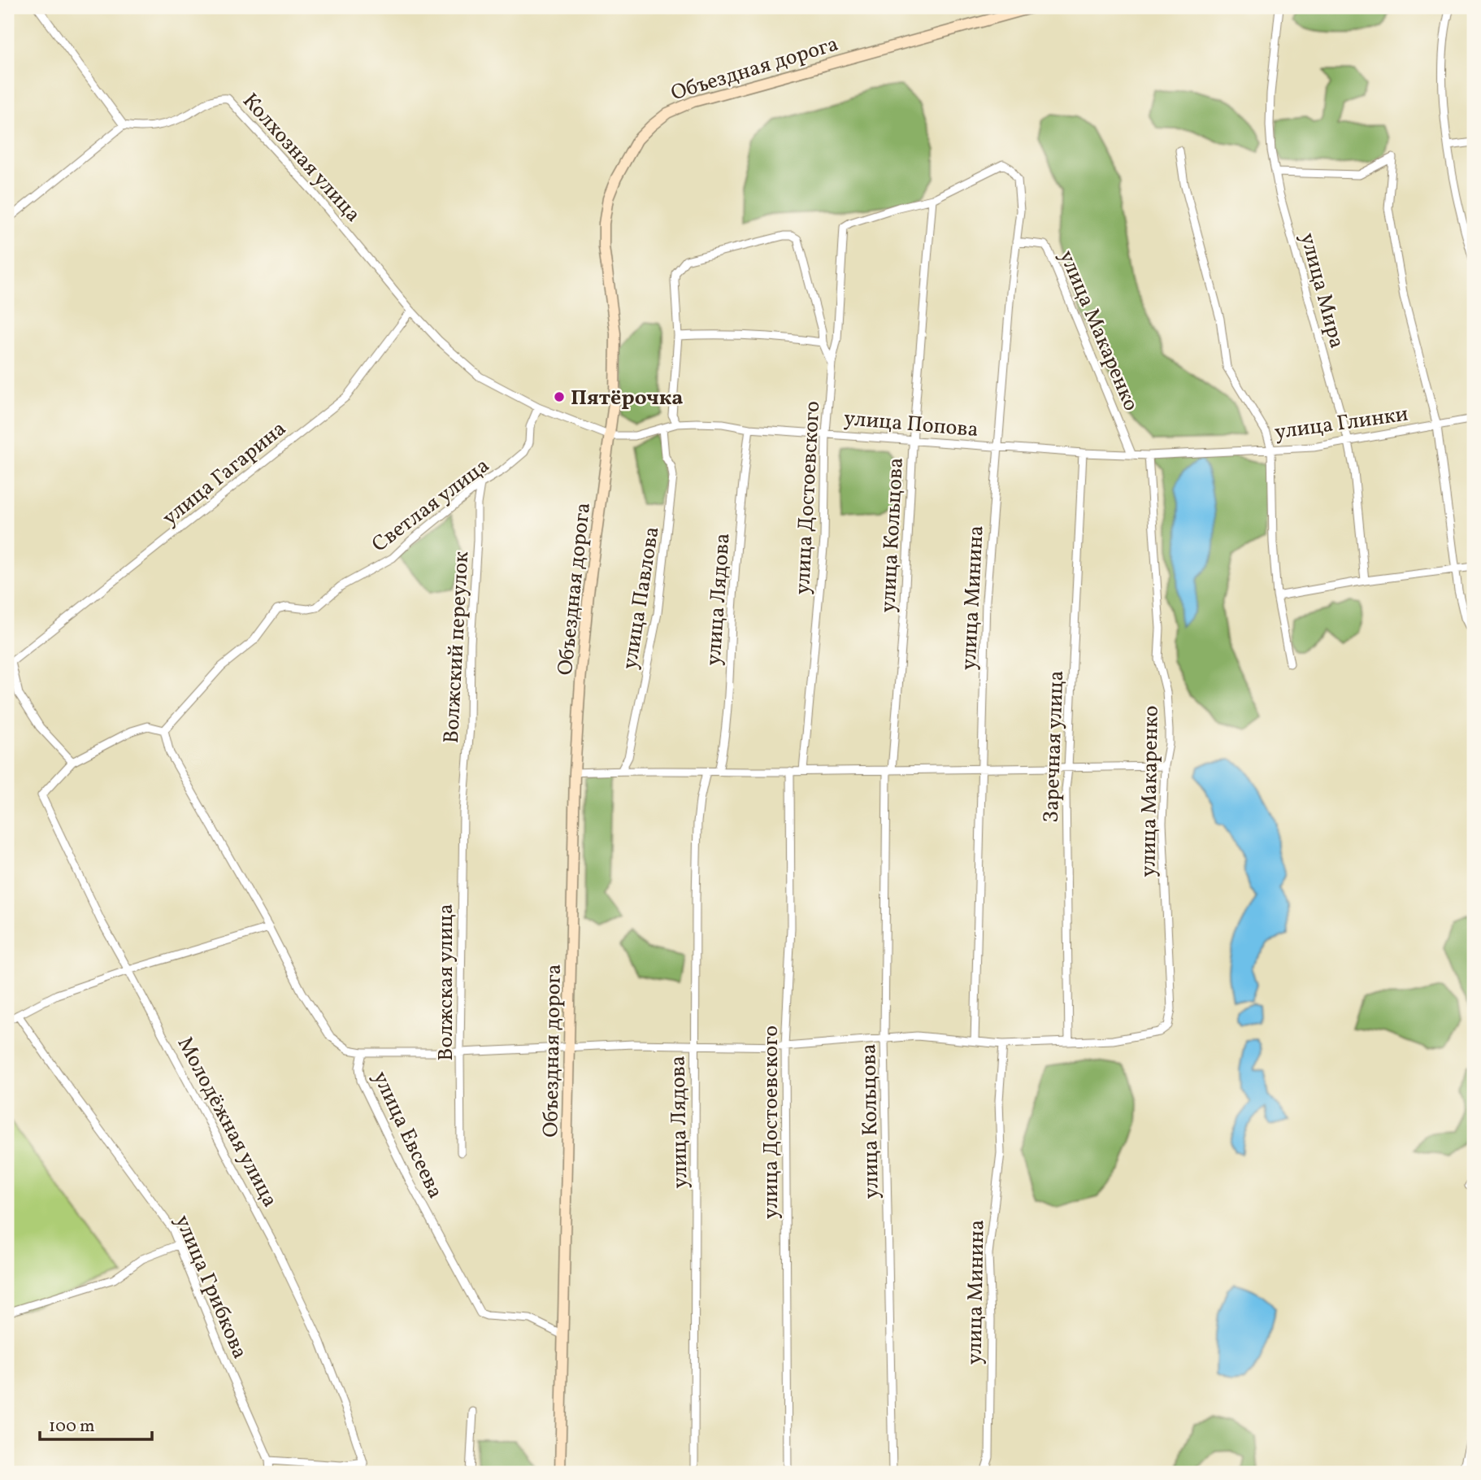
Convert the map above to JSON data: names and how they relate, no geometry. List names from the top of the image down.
{
  "streets": {
    "main road": ["Объездная дорога"],
    "street": [
      "Колхозная улица",
      "улица Мира",
      "улица Макаренко",
      "улица Глинки",
      "улица Попова",
      "улица Гагарина",
      "улица Достоевского",
      "Светлая улица",
      "улица Кольцова",
      "улица Павлова",
      "улица Минина",
      "улица Лядова",
      "Волжский переулок",
      "Заречная улица",
      "Волжская улица",
      "Молодёжная улица",
      "улица Евсеева",
      "улица Грибкова"
    ]
  },
  "crossings": [
    ["Объездная дорога", "Колхозная улица"],
    ["Объездная дорога", "улица Попова"],
    ["Объездная дорога", "улица Евсеева"],
    ["Колхозная улица", "улица Попова"],
    ["Колхозная улица", "улица Гагарина"],
    ["Колхозная улица", "Светлая улица"],
    ["улица Мира", "улица Глинки"],
    ["улица Макаренко", "улица Попова"],
    ["улица Макаренко", "улица Минина"],
    ["улица Макаренко", "Заречная улица"],
    ["улица Глинки", "улица Попова"],
    ["улица Попова", "улица Достоевского"],
    ["улица Попова", "улица Кольцова"],
    ["улица Попова", "улица Павлова"],
    ["улица Попова", "улица Минина"],
    ["улица Попова", "улица Лядова"],
    ["улица Попова", "Заречная улица"],
    ["улица Достоевского", "улица Кольцова"],
    ["улица Достоевского", "улица Минина"],
    ["Светлая улица", "Волжский переулок"],
    ["Светлая улица", "улица Евсеева"],
    ["улица Кольцова", "улица Минина"],
    ["Волжский переулок", "Волжская улица"]
  ],
  "places": ["Пятёрочка"],
  "scale_bar": "100 m"
}
